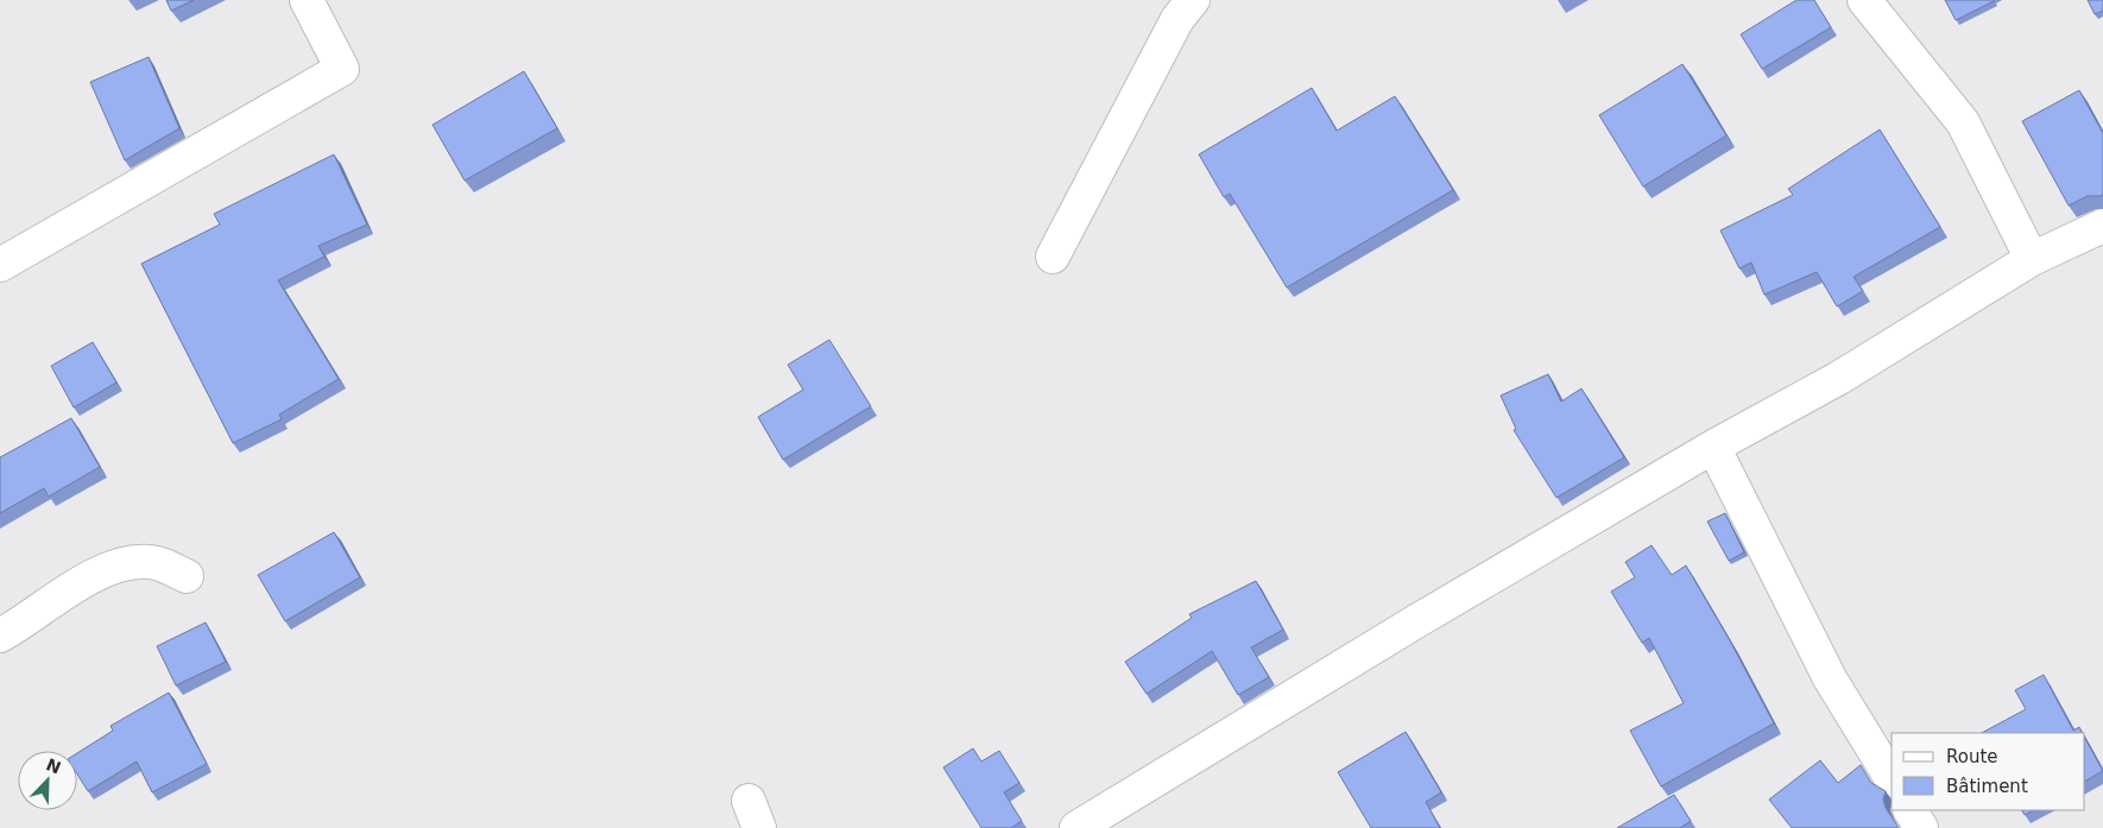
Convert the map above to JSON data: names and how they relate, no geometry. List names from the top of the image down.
{
  "legend": ["Route", "Bâtiment"],
  "north": "top right"
}
